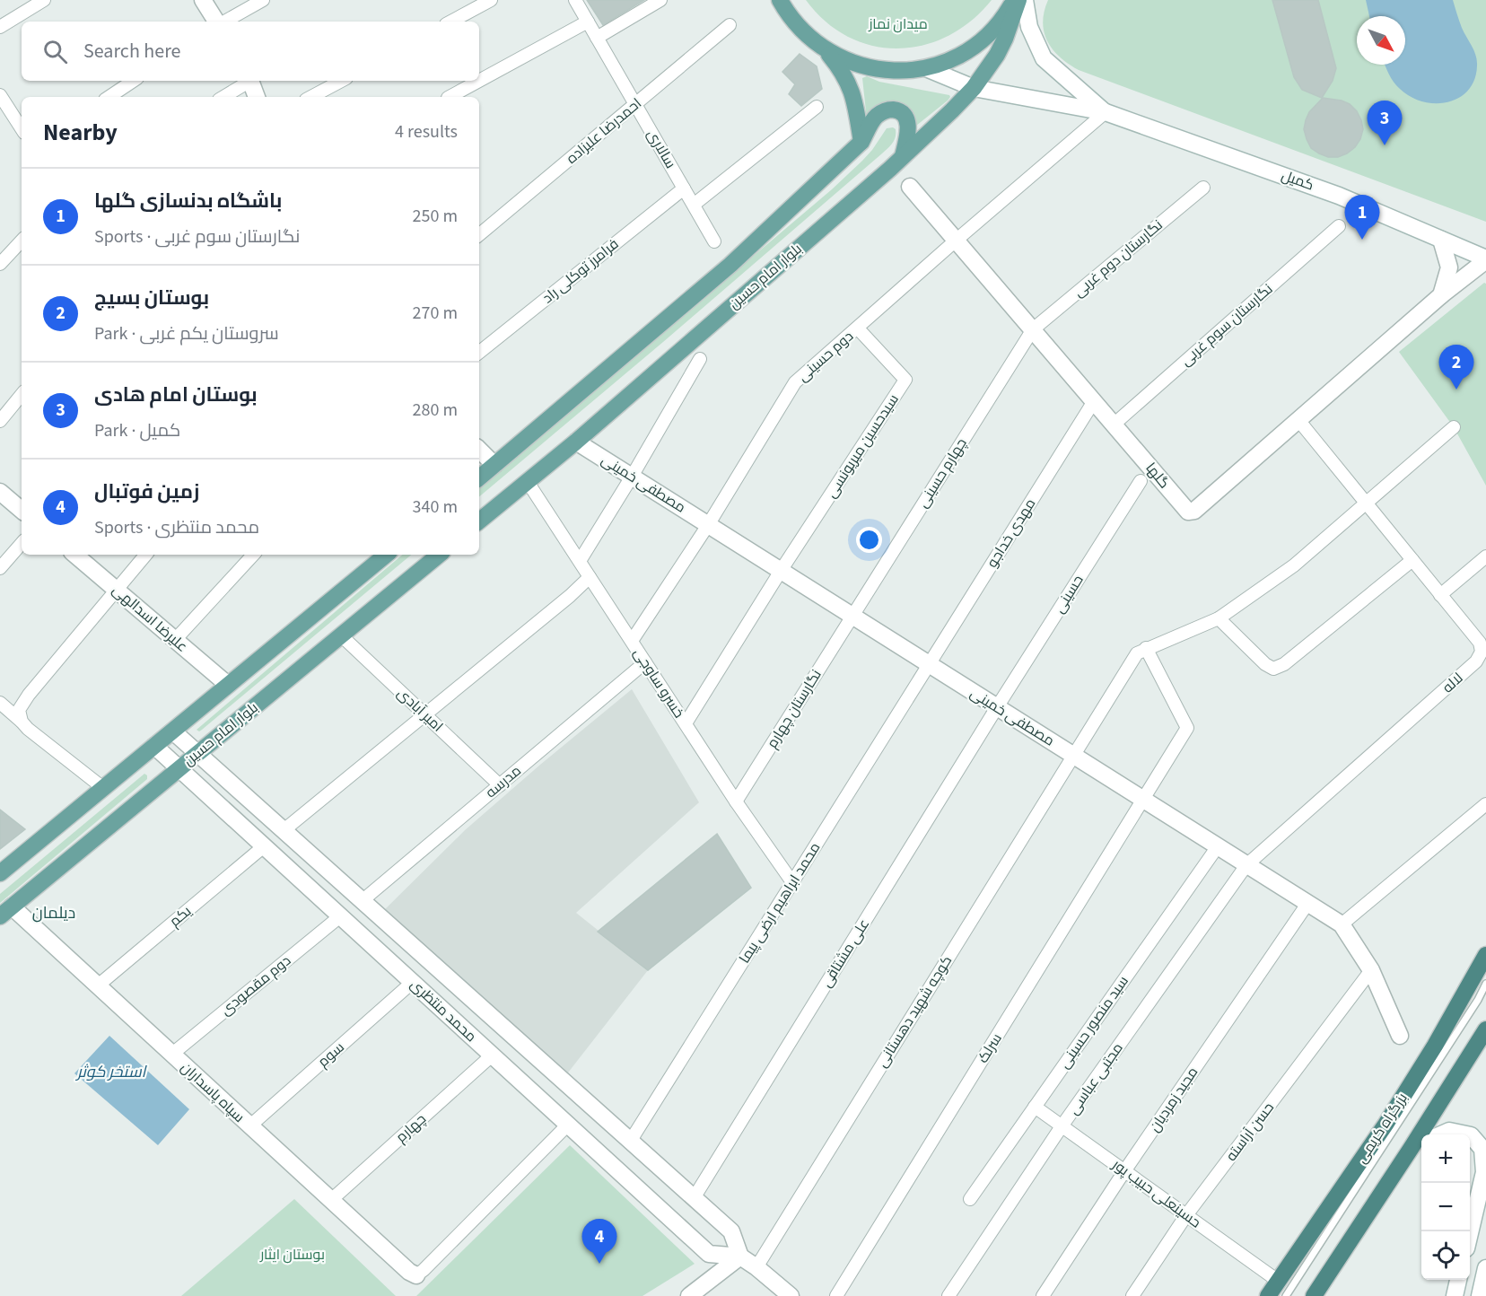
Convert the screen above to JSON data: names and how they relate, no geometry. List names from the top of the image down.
{
  "streets": {
    "highway": ["بزرگراه کریمی"],
    "main road": ["بلوار امام حسین"],
    "street": [
      "احمدرضا علیزاده",
      "سالاری",
      "کمیل",
      "نگارستان دوم غربی",
      "فرامرز توکلی راد",
      "نگارستان سوم غربی",
      "دوم حسینی",
      "سیدحسین میریونسی",
      "چهارم حسینی",
      "گلها",
      "مصطفی خمینی",
      "مهدی خداجو",
      "حسینی",
      "علیرضا اسدالهی",
      "خسرو ساوجی",
      "لاله",
      "نگارستان چهارم",
      "امیر آبادی",
      "مدرسه",
      "محمد ابراهیم ارضی پیما",
      "یکم",
      "علی مشتاقی",
      "دوم مقصودی",
      "محمد منتظری",
      "کوچه شهید دهستانی",
      "سید منصور حسینی",
      "سرلک",
      "سوم",
      "مجتبی عباسی",
      "سپاه پاسداران",
      "مجید زمردیان",
      "چهارم",
      "حسن آراسته",
      "حسینعلی حبیب پور"
    ]
  },
  "crossings": [
    ["احمدرضا علیزاده", "سالاری"],
    ["سالاری", "فرامرز توکلی راد"],
    ["کمیل", "بلوار امام حسین"],
    ["کمیل", "دوم حسینی"],
    ["کمیل", "گلها"],
    ["نگارستان دوم غربی", "چهارم حسینی"],
    ["نگارستان دوم غربی", "گلها"],
    ["بلوار امام حسین", "مصطفی خمینی"],
    ["بلوار امام حسین", "خسرو ساوجی"],
    ["بلوار امام حسین", "امیر آبادی"],
    ["بلوار امام حسین", "محمد منتظری"],
    ["بلوار امام حسین", "سپاه پاسداران"],
    ["نگارستان سوم غربی", "گلها"],
    ["دوم حسینی", "سیدحسین میریونسی"],
    ["دوم حسینی", "گلها"],
    ["دوم حسینی", "مصطفی خمینی"],
    ["دوم حسینی", "خسرو ساوجی"],
    ["سیدحسین میریونسی", "مصطفی خمینی"],
    ["چهارم حسینی", "گلها"],
    ["چهارم حسینی", "مصطفی خمینی"],
    ["چهارم حسینی", "نگارستان چهارم"],
    ["گلها", "مهدی خداجو"],
    ["گلها", "لاله"],
    ["مصطفی خمینی", "مهدی خداجو"],
    ["مصطفی خمینی", "حسینی"],
    ["مصطفی خمینی", "لاله"],
    ["مصطفی خمینی", "نگارستان چهارم"],
    ["مصطفی خمینی", "محمد ابراهیم ارضی پیما"],
    ["مصطفی خمینی", "علی مشتاقی"],
    ["مصطفی خمینی", "کوچه شهید دهستانی"],
    ["مصطفی خمینی", "سید منصور حسینی"],
    ["مصطفی خمینی", "سرلک"],
    ["مصطفی خمینی", "مجتبی عباسی"],
    ["مصطفی خمینی", "مجید زمردیان"],
    ["مصطفی خمینی", "حسن آراسته"],
    ["مهدی خداجو", "محمد ابراهیم ارضی پیما"],
    ["حسینی", "علی مشتاقی"],
    ["خسرو ساوجی", "نگارستان چهارم"],
    ["خسرو ساوجی", "مدرسه"],
    ["خسرو ساوجی", "محمد ابراهیم ارضی پیما"],
    ["لاله", "مجتبی عباسی"],
    ["امیر آبادی", "مدرسه"],
    ["مدرسه", "محمد منتظری"],
    ["محمد ابراهیم ارضی پیما", "محمد منتظری"],
    ["یکم", "محمد منتظری"],
    ["یکم", "سپاه پاسداران"],
    ["علی مشتاقی", "محمد منتظری"],
    ["دوم مقصودی", "محمد منتظری"],
    ["دوم مقصودی", "سپاه پاسداران"],
    ["محمد منتظری", "کوچه شهید دهستانی"],
    ["محمد منتظری", "سوم"],
    ["محمد منتظری", "چهارم"],
    ["کوچه شهید دهستانی", "سرلک"],
    ["سید منصور حسینی", "حسینعلی حبیب پور"],
    ["سوم", "سپاه پاسداران"],
    ["مجتبی عباسی", "حسینعلی حبیب پور"],
    ["سپاه پاسداران", "چهارم"],
    ["مجید زمردیان", "حسینعلی حبیب پور"],
    ["بزرگراه کریمی", "حسینعلی حبیب پور"],
    ["حسن آراسته", "حسینعلی حبیب پور"]
  ],
  "districts": ["دیلمان"],
  "water": ["استخر کوثر"],
  "parks": ["میدان نماز", "بوستان ایثار"],
  "north": "bottom right",
  "page": {
    "search": "Search here",
    "heading": ["Nearby", "4 results"],
    "pins": [
      "3",
      "1",
      "2",
      "4"
    ],
    "list": [
      {
        "mark": "1",
        "name": "باشگاه بدنسازی گلها",
        "note": "Sports · نگارستان سوم غربی",
        "value": "250 m"
      },
      {
        "mark": "2",
        "name": "بوستان بسیج",
        "note": "Park · سروستان یکم غربی",
        "value": "270 m"
      },
      {
        "mark": "3",
        "name": "بوستان امام هادی",
        "note": "Park · کمیل",
        "value": "280 m"
      },
      {
        "mark": "4",
        "name": "زمین فوتبال",
        "note": "Sports · محمد منتظری",
        "value": "340 m"
      }
    ],
    "map_buttons": ["+", "−"]
  }
}
